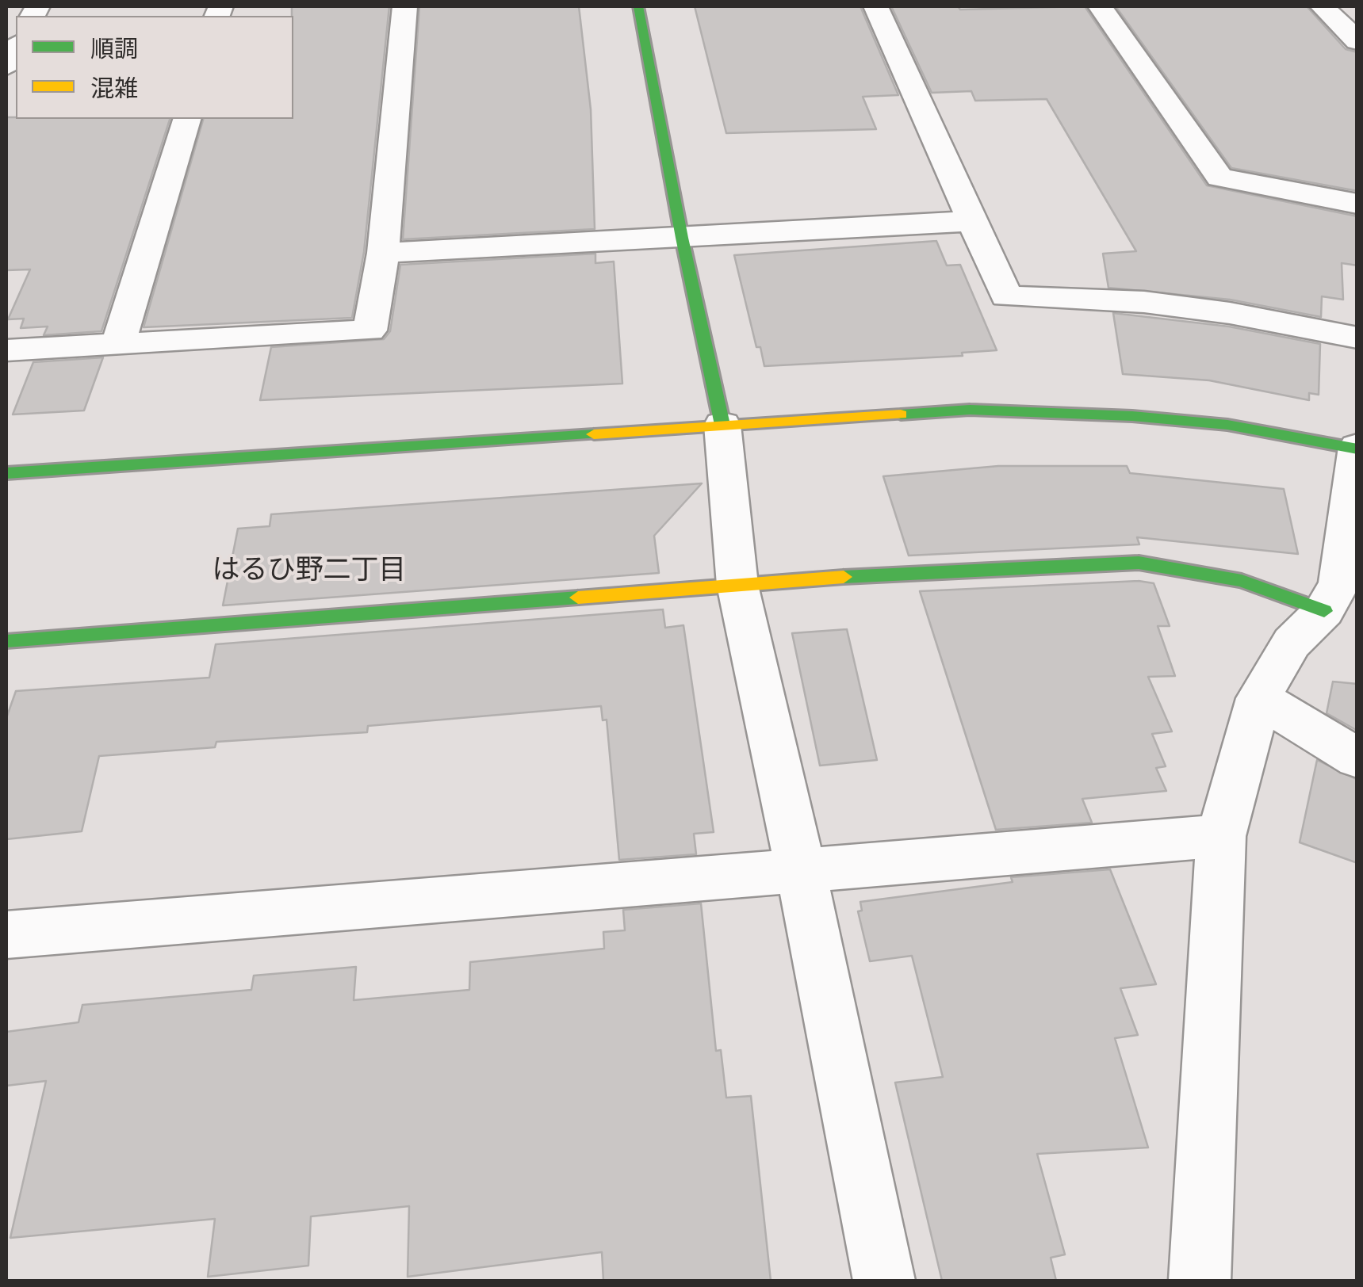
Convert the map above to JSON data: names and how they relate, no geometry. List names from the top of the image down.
{
  "districts": ["はるひ野二丁目"],
  "legend": ["順調", "混雑"]
}
